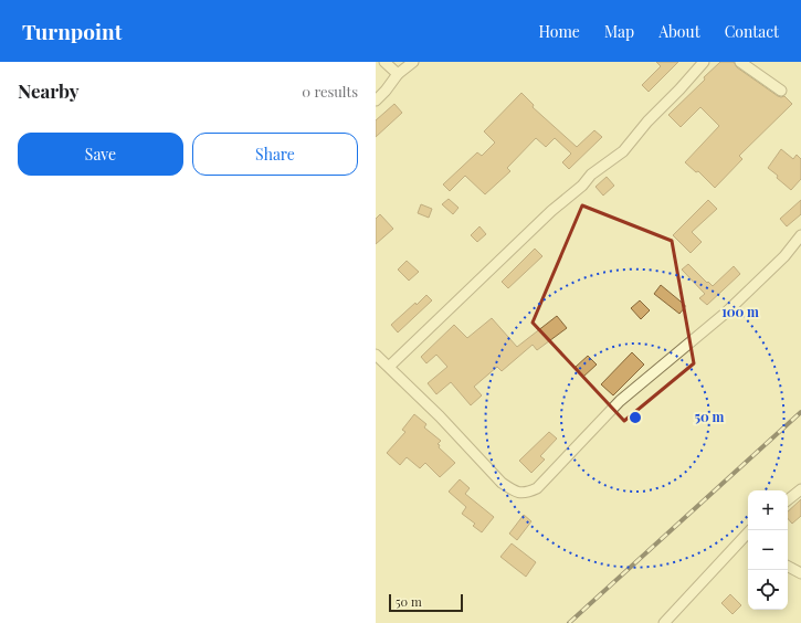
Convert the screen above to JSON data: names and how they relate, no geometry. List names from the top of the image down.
{
  "scale_bar": "50 m",
  "page": {
    "header": "Turnpoint",
    "nav": [
      "Home",
      "Map",
      "About",
      "Contact"
    ],
    "heading": ["Nearby", "0 results"],
    "buttons": ["Save", "Share"],
    "map_buttons": ["+", "−"],
    "scale": "50 m"
  },
  "rings": ["100 m", "50 m"]
}
